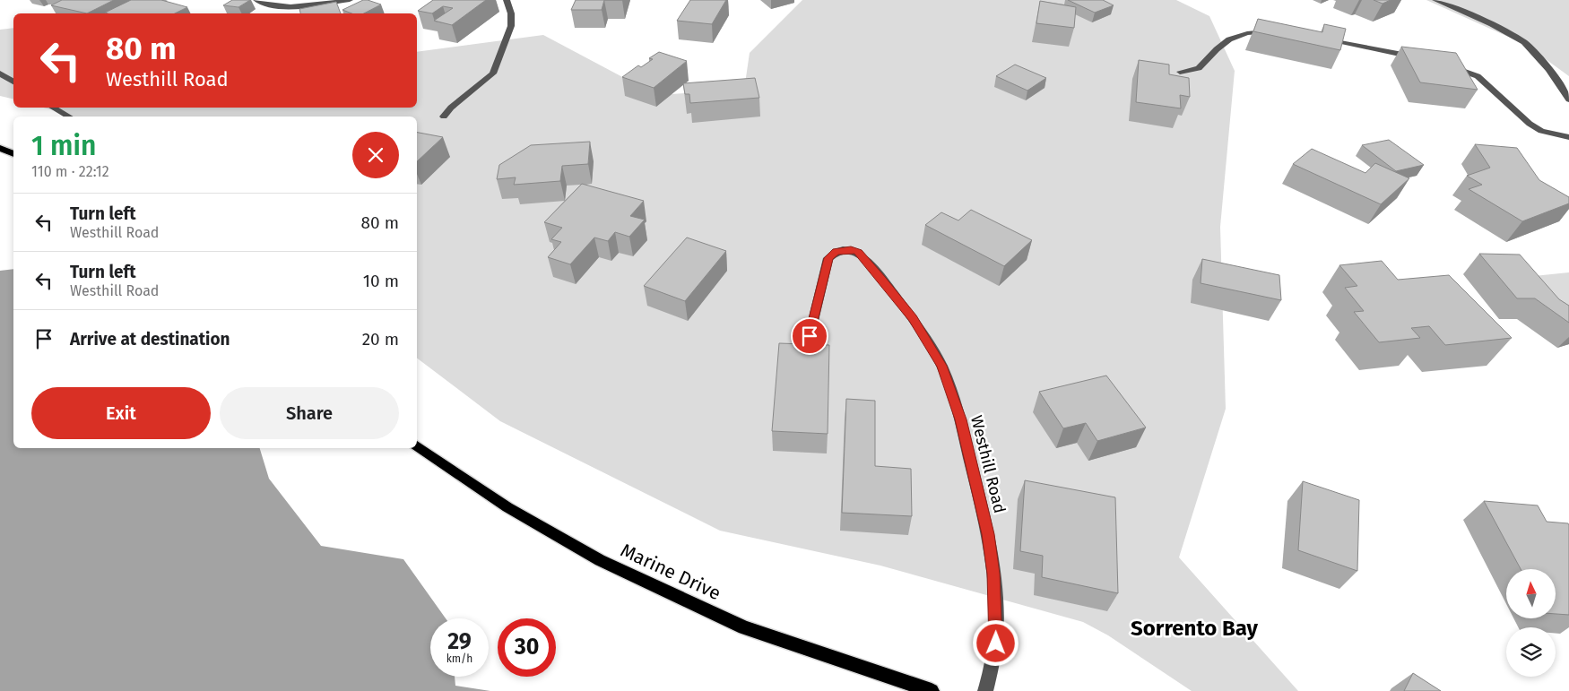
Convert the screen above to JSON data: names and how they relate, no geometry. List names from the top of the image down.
{
  "streets": {
    "main road": ["Marine Drive"],
    "street": ["Westhill Road"]
  },
  "districts": ["Sorrento Bay"],
  "north": "top",
  "page": {
    "turn": ["80 m", "Westhill Road"],
    "heading": ["1 min", "110 m · 22:12"],
    "list": [
      {
        "name": "Turn left",
        "note": "Westhill Road",
        "value": "80 m"
      },
      {
        "name": "Turn left",
        "note": "Westhill Road",
        "value": "10 m"
      },
      {
        "name": "Arrive at destination",
        "value": "20 m"
      }
    ],
    "buttons": ["Exit", "Share"],
    "speed": "29 km/h",
    "limit": "30"
  }
}
